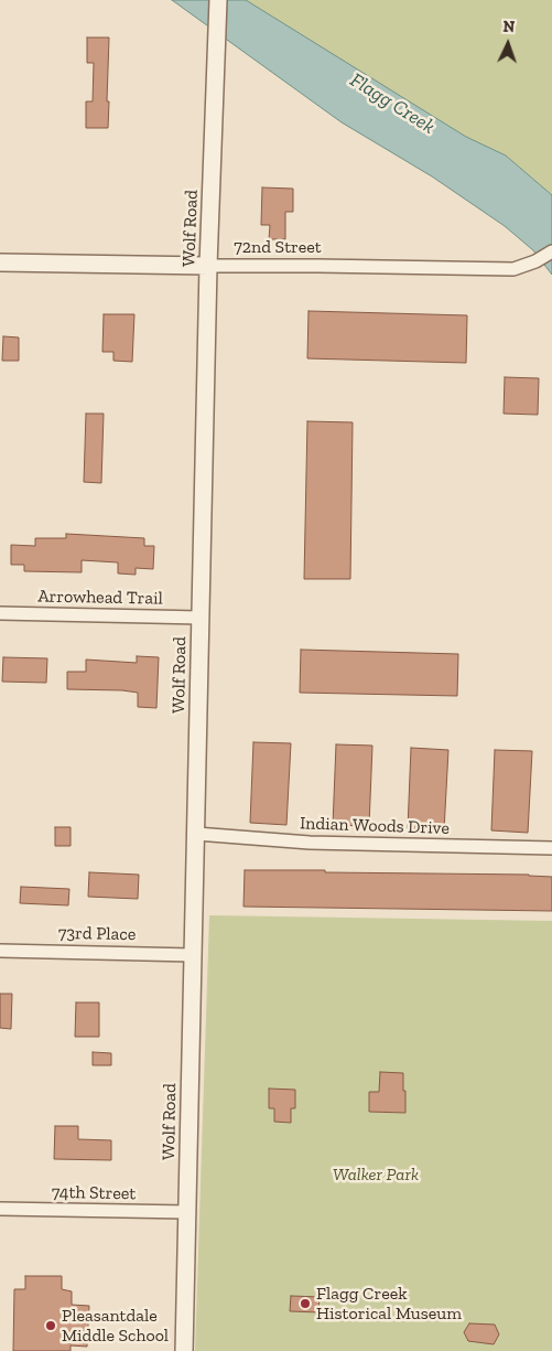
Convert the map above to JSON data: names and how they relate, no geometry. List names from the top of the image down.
{
  "streets": {
    "street": [
      "Wolf Road",
      "72nd Street",
      "Arrowhead Trail",
      "Indian Woods Drive",
      "73rd Place",
      "74th Street"
    ]
  },
  "crossings": [
    ["Wolf Road", "72nd Street"],
    ["Wolf Road", "Arrowhead Trail"],
    ["Wolf Road", "Indian Woods Drive"],
    ["Wolf Road", "73rd Place"],
    ["Wolf Road", "74th Street"]
  ],
  "water": ["Flagg Creek"],
  "parks": ["Walker Park"],
  "places": ["Flagg Creek Historical Museum", "Pleasantdale Middle School"],
  "north": "top"
}
